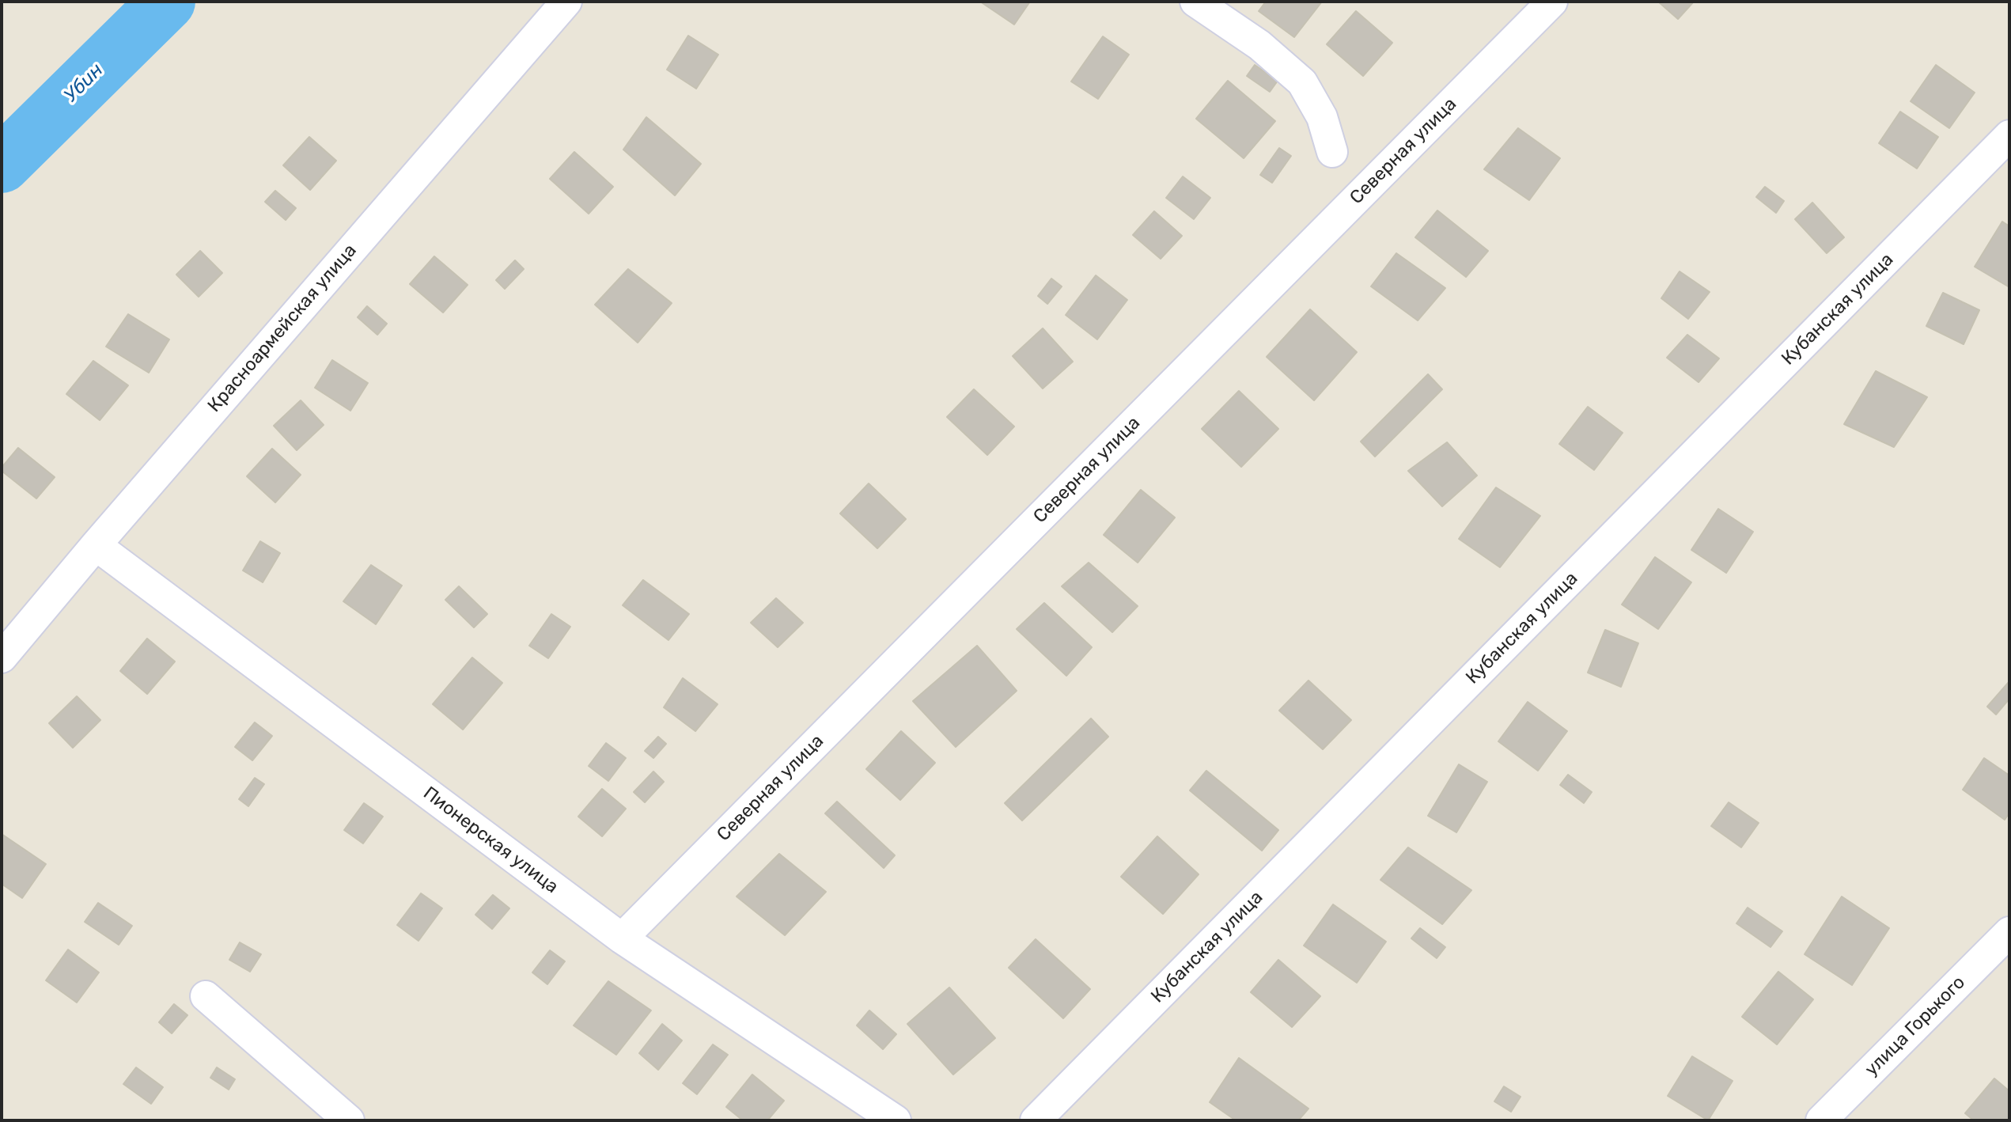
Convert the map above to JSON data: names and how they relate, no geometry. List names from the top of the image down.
{
  "streets": {
    "street": [
      "Северная улица",
      "Кубанская улица",
      "Красноармейская улица",
      "Пионерская улица",
      "улица Горького"
    ]
  },
  "crossings": [
    ["Северная улица", "Пионерская улица"],
    ["Красноармейская улица", "Пионерская улица"]
  ],
  "water": ["Убин"]
}
